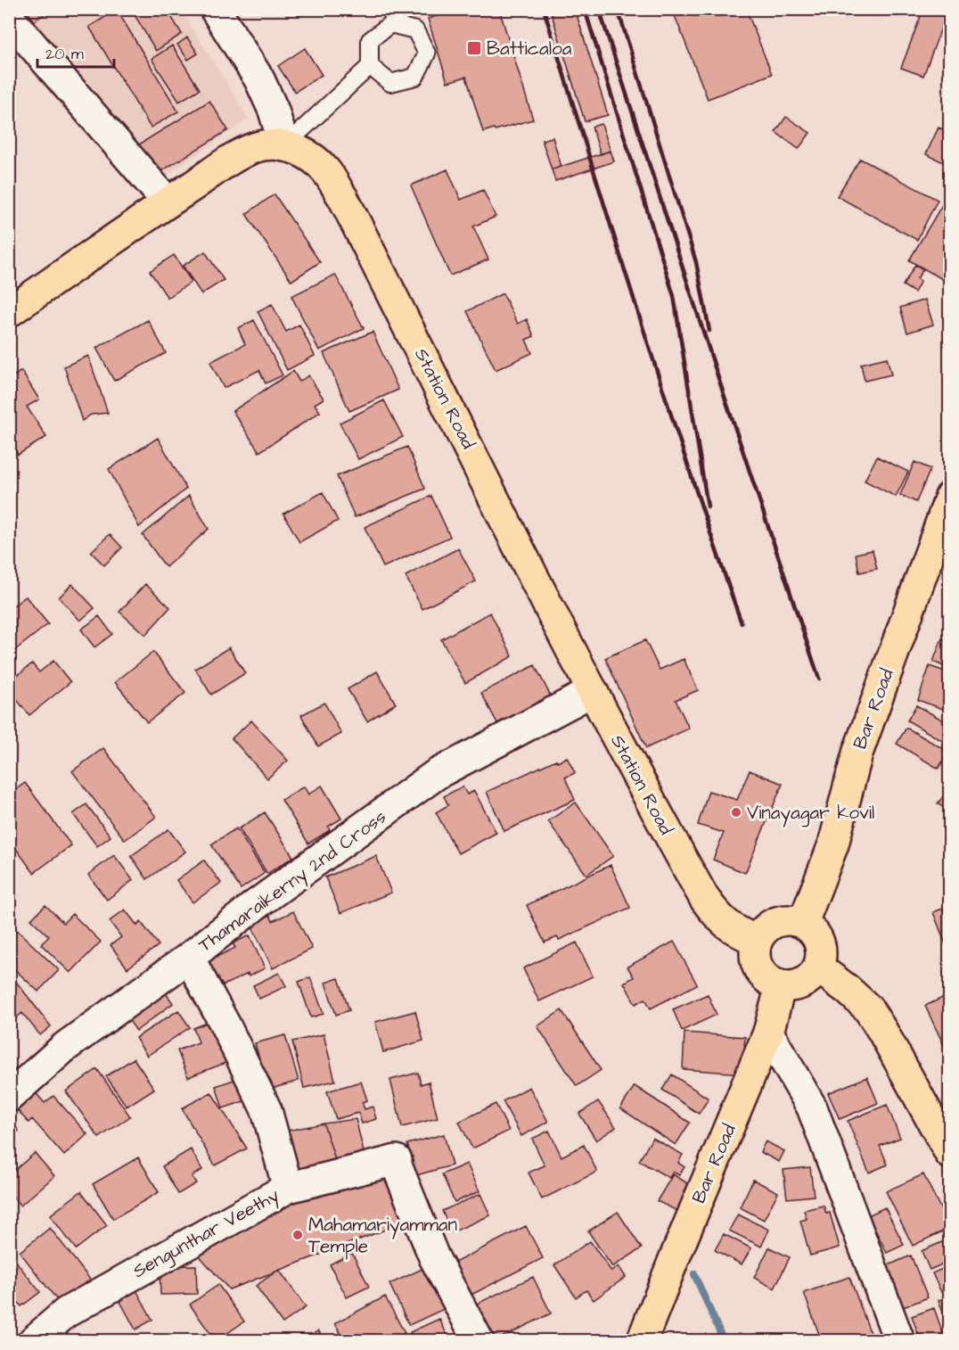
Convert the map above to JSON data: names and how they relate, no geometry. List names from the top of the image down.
{
  "streets": {
    "main road": ["Station Road", "Bar Road"],
    "street": ["Thamaraikerny 2nd Cross", "Sengunthar Veethy"]
  },
  "crossings": [
    ["Station Road", "Bar Road"],
    ["Station Road", "Thamaraikerny 2nd Cross"]
  ],
  "places": {
    "transit": ["Batticaloa"],
    "other": ["Vinayagar kovil", "Mahamariyamman Temple"]
  },
  "scale_bar": "20 m"
}
